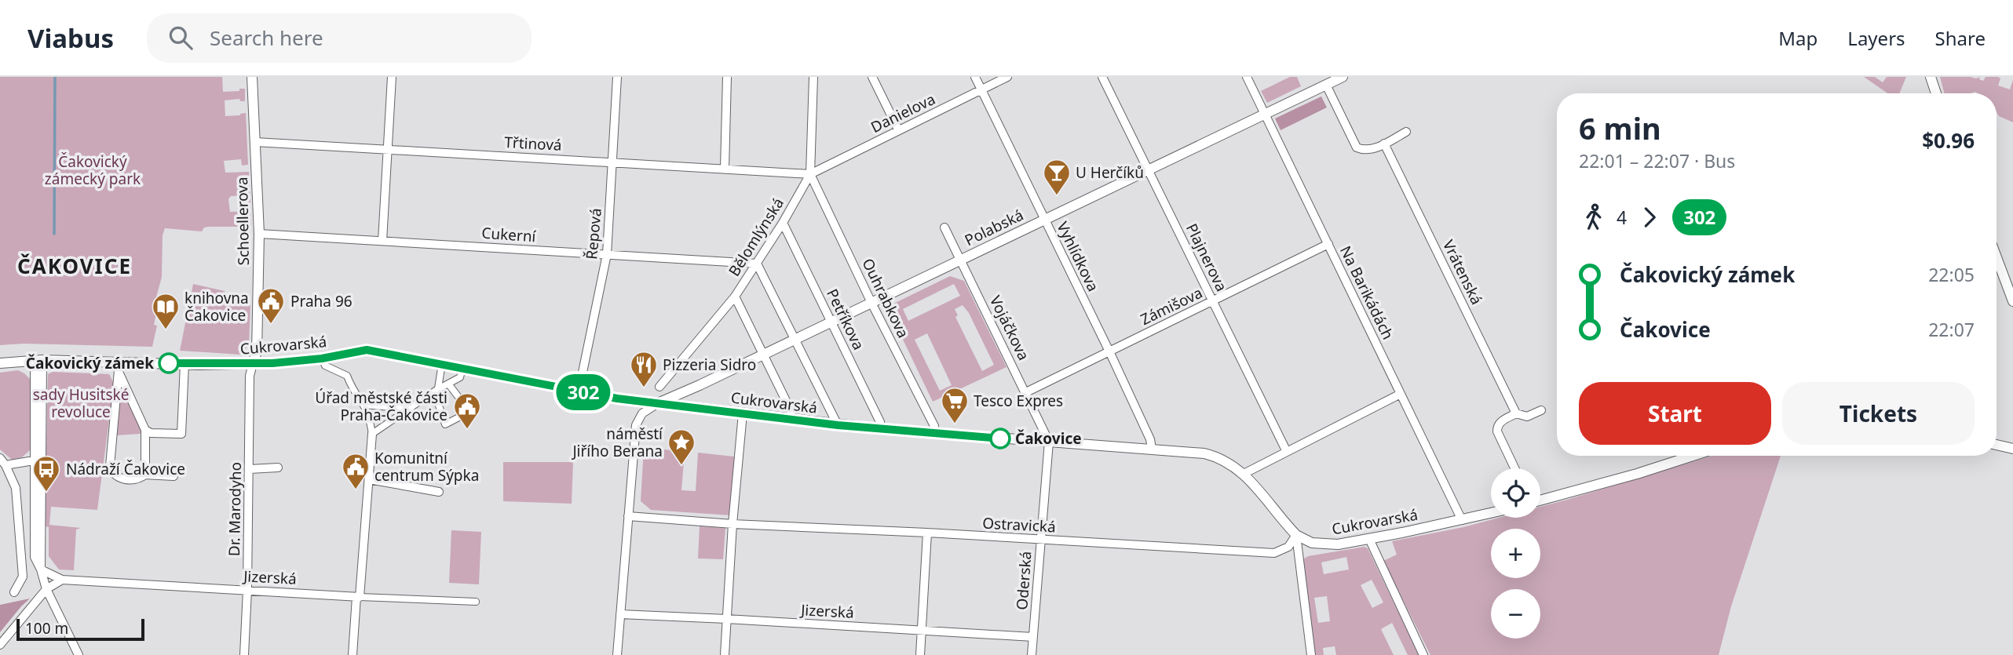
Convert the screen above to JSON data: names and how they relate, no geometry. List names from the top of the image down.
{
  "streets": {
    "street": [
      "Danielova",
      "Třtinová",
      "Schoellerova",
      "Polabská",
      "Řepová",
      "Cukerní",
      "Bělomlýnská",
      "Vyhlídkova",
      "Plajnerova",
      "Vrátenská",
      "Na Barikádách",
      "Ouhrabkova",
      "Zámišova",
      "Petříkova",
      "Vojáčkova",
      "Cukrovarská",
      "Dr. Marodyho",
      "Ostravická",
      "Jizerská",
      "Oderská"
    ]
  },
  "crossings": [
    ["Danielova", "Třtinová"],
    ["Danielova", "Bělomlýnská"],
    ["Danielova", "Vyhlídkova"],
    ["Danielova", "Ouhrabkova"],
    ["Třtinová", "Schoellerova"],
    ["Třtinová", "Řepová"],
    ["Třtinová", "Bělomlýnská"],
    ["Třtinová", "Ouhrabkova"],
    ["Schoellerova", "Cukerní"],
    ["Schoellerova", "Cukrovarská"],
    ["Schoellerova", "Dr. Marodyho"],
    ["Polabská", "Vyhlídkova"],
    ["Polabská", "Plajnerova"],
    ["Polabská", "Na Barikádách"],
    ["Polabská", "Ouhrabkova"],
    ["Polabská", "Petříkova"],
    ["Polabská", "Vojáčkova"],
    ["Polabská", "Cukrovarská"],
    ["Řepová", "Cukerní"],
    ["Řepová", "Cukrovarská"],
    ["Cukerní", "Bělomlýnská"],
    ["Bělomlýnská", "Ouhrabkova"],
    ["Bělomlýnská", "Petříkova"],
    ["Vyhlídkova", "Zámišova"],
    ["Vyhlídkova", "Cukrovarská"],
    ["Plajnerova", "Zámišova"],
    ["Na Barikádách", "Zámišova"],
    ["Na Barikádách", "Cukrovarská"],
    ["Ouhrabkova", "Cukrovarská"],
    ["Zámišova", "Vojáčkova"],
    ["Petříkova", "Cukrovarská"],
    ["Vojáčkova", "Cukrovarská"],
    ["Vojáčkova", "Oderská"],
    ["Cukrovarská", "Dr. Marodyho"],
    ["Cukrovarská", "Ostravická"],
    ["Cukrovarská", "Oderská"],
    ["Dr. Marodyho", "Jizerská"],
    ["Ostravická", "Oderská"],
    ["Jizerská", "Oderská"]
  ],
  "districts": ["ČAKOVICE"],
  "parks": ["Čakovický zámecký park", "sady Husitské revoluce"],
  "places": {
    "bar": ["U Herčíků"],
    "public building": ["Praha 96", "Úřad městské části Praha-Čakovice", "Komunitní centrum Sýpka"],
    "library": ["knihovna Čakovice"],
    "other": ["Čakovický zámek", "Čakovice"],
    "restaurant": ["Pizzeria Sidro"],
    "supermarket": ["Tesco Expres"],
    "place": ["náměstí Jiřího Berana"],
    "bus stop": ["Nádraží Čakovice"]
  },
  "lines": ["bus line 302"],
  "scale_bar": "100 m",
  "page": {
    "header": "Viabus",
    "search": "Search here",
    "nav": ["Map", "Layers", "Share"],
    "on_map": "302",
    "heading": ["6 min", "22:01 – 22:07 · Bus", "$0.96"],
    "legs": ["4", "302"],
    "list": [
      {
        "name": "Čakovický zámek",
        "value": "22:05"
      },
      {
        "name": "Čakovice",
        "value": "22:07"
      }
    ],
    "buttons": ["Start", "Tickets"],
    "map_buttons": ["+", "−"],
    "scale": "100 m"
  }
}
